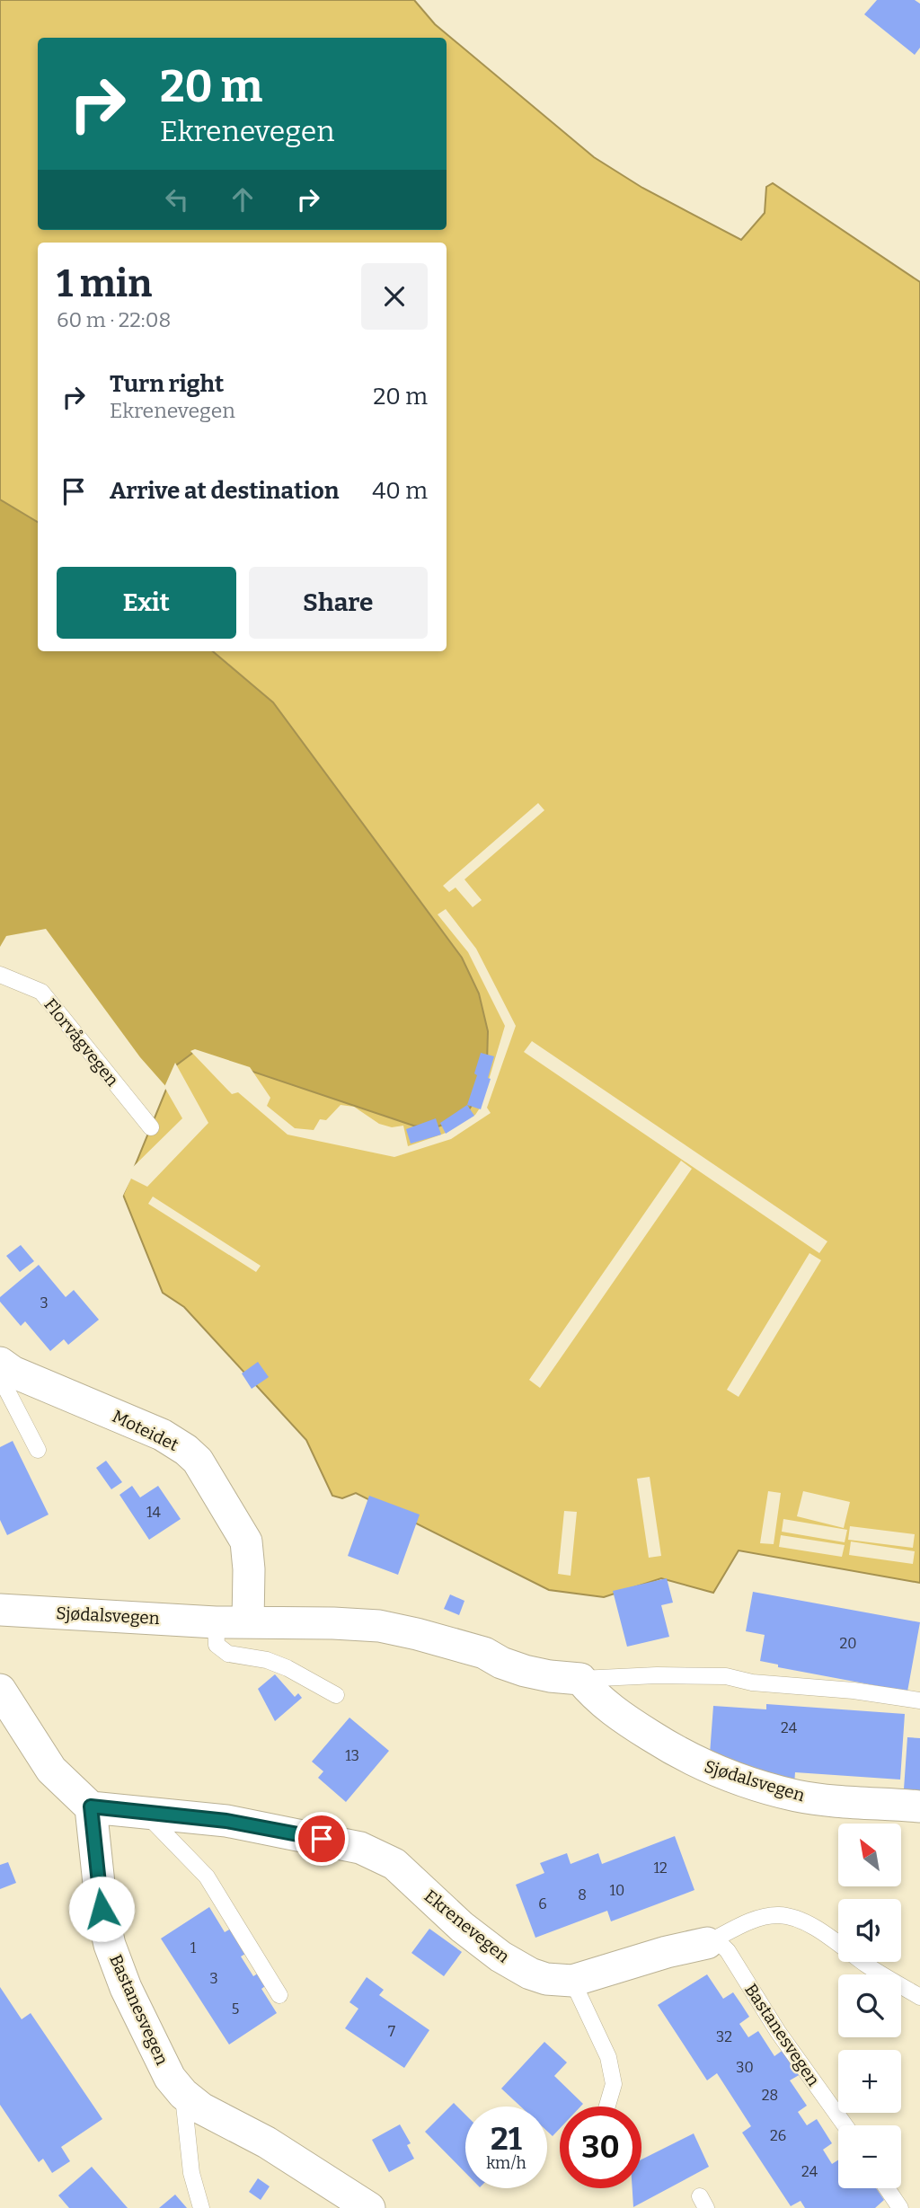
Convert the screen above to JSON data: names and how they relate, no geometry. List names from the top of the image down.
{
  "streets": {
    "street": [
      "Moteidet",
      "Sjødalsvegen",
      "Ekrenevegen",
      "Bastanesvegen"
    ],
    "lane": ["Florvågvegen"]
  },
  "crossings": [
    ["Moteidet", "Sjødalsvegen"],
    ["Ekrenevegen", "Bastanesvegen"]
  ],
  "house_numbers": [
    "3",
    "14",
    "20",
    "24",
    "13",
    "12",
    "10",
    "8",
    "6",
    "1",
    "3",
    "5",
    "7",
    "32",
    "30",
    "28",
    "26",
    "24"
  ],
  "north": "top left",
  "page": {
    "turn": ["20 m", "Ekrenevegen"],
    "heading": ["1 min", "60 m · 22:08"],
    "list": [
      {
        "name": "Turn right",
        "note": "Ekrenevegen",
        "value": "20 m"
      },
      {
        "name": "Arrive at destination",
        "value": "40 m"
      }
    ],
    "buttons": ["Exit", "Share"],
    "map_buttons": ["+", "−"],
    "speed": "21 km/h",
    "limit": "30"
  }
}
